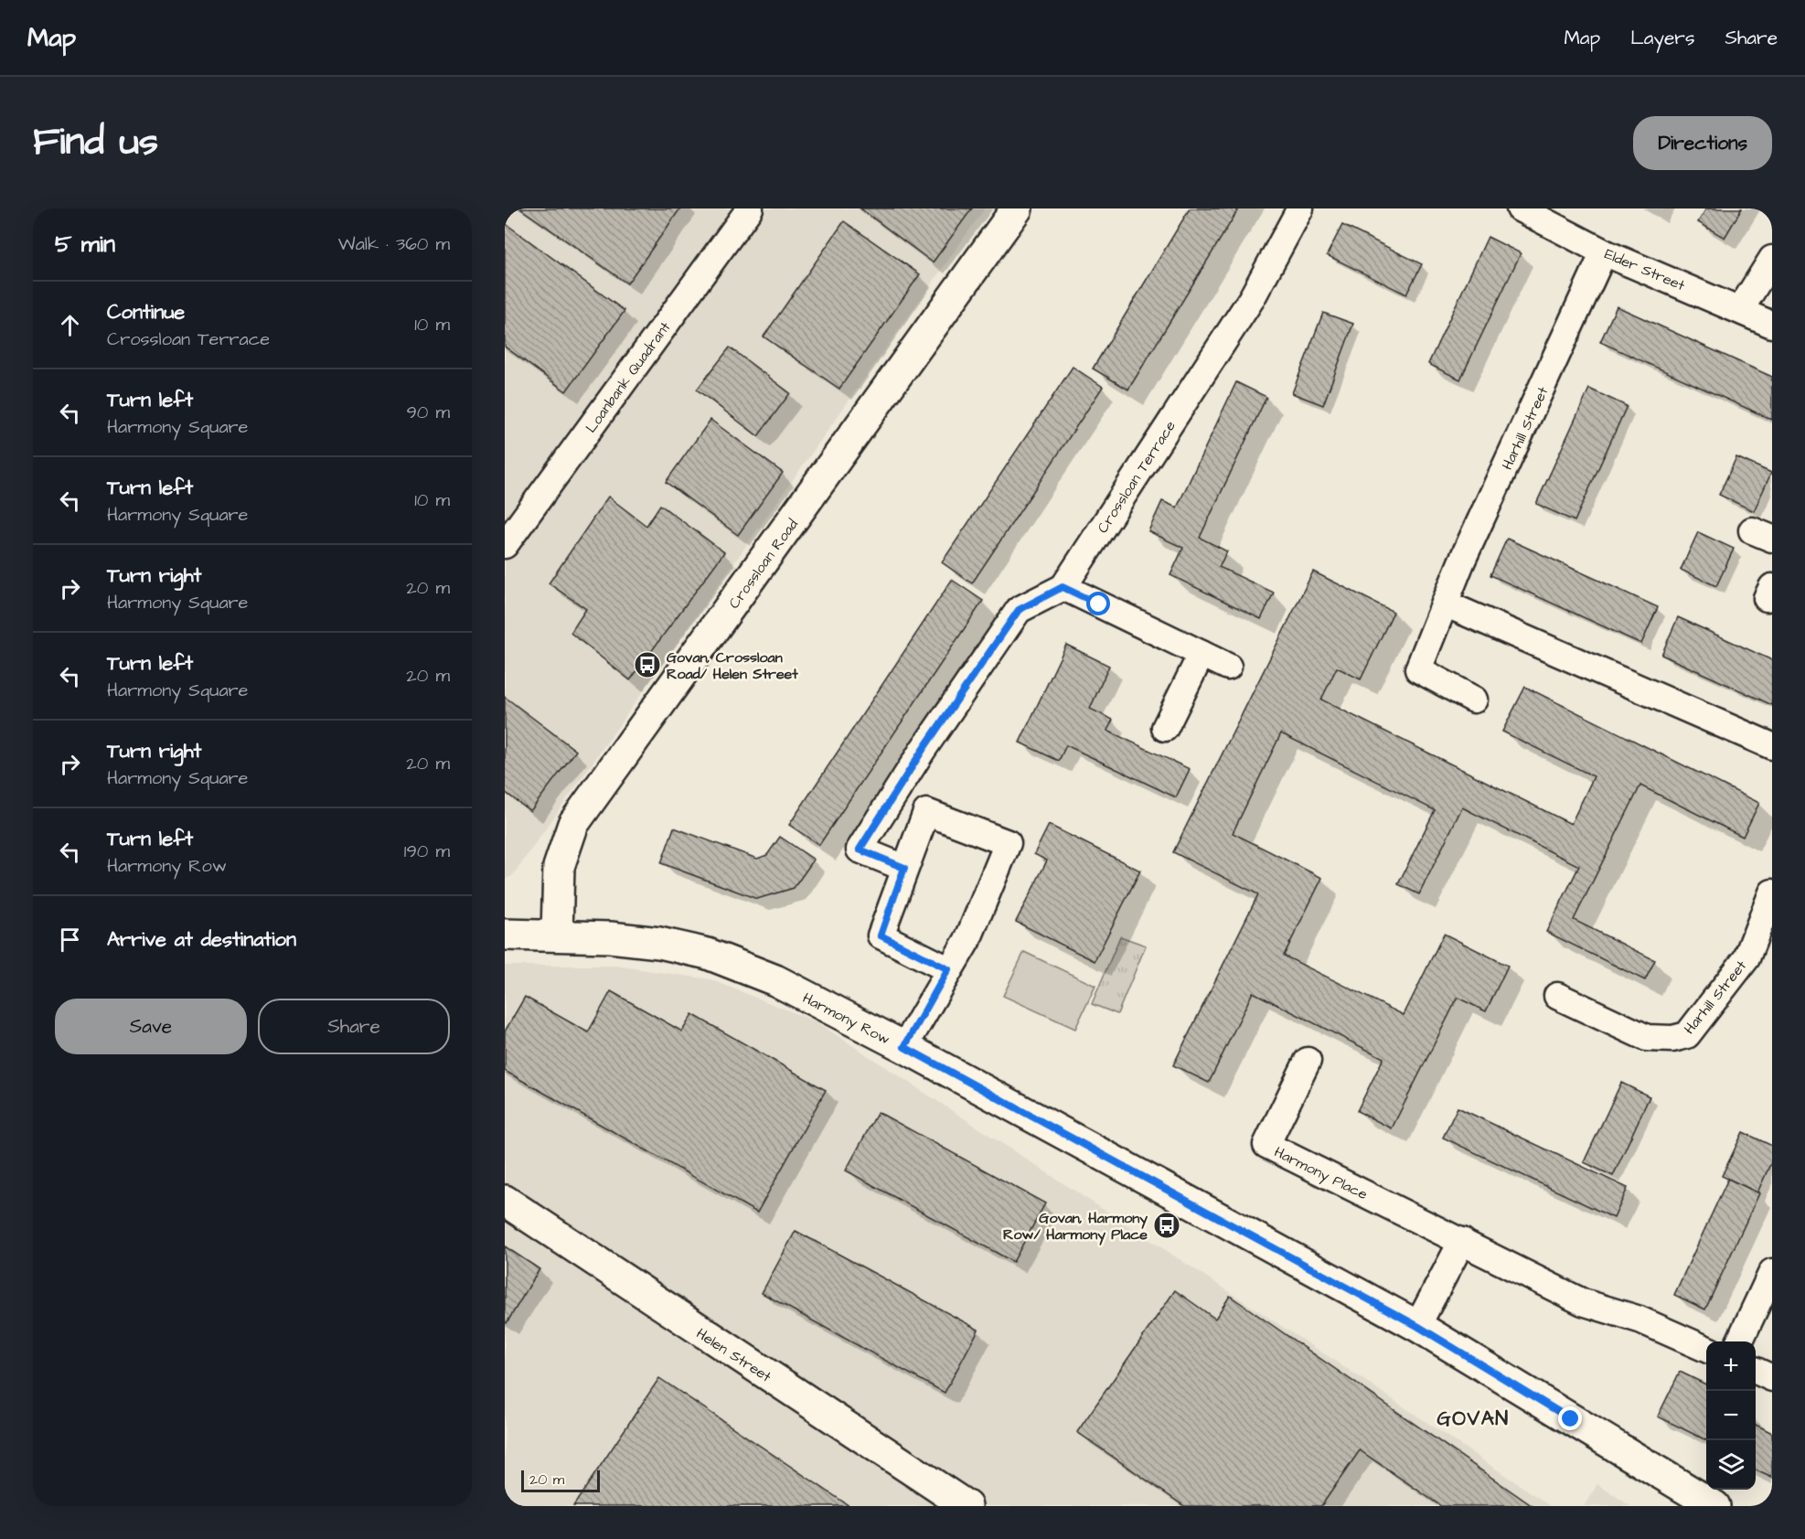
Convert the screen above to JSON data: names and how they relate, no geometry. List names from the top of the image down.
{
  "streets": {
    "street": [
      "Elder Street",
      "Loanbank Quadrant",
      "Harhill Street",
      "Crossloan Terrace",
      "Crossloan Road",
      "Harmony Row",
      "Harmony Place",
      "Helen Street"
    ]
  },
  "crossings": [
    ["Elder Street", "Harhill Street"],
    ["Crossloan Road", "Harmony Row"]
  ],
  "districts": ["GOVAN"],
  "places": {
    "bus stop": ["Govan, Crossloan Road/ Helen Street", "Govan, Harmony Row/ Harmony Place"]
  },
  "scale_bar": "20 m",
  "page": {
    "header": "Map",
    "nav": ["Map", "Layers", "Share"],
    "title": "Find us",
    "buttons": [
      "Directions",
      ["Save", "Share"]
    ],
    "heading": ["5 min", "Walk · 360 m"],
    "list": [
      ["Continue", "Crossloan Terrace", "10 m"],
      ["Turn left", "Harmony Square", "90 m"],
      ["Turn left", "Harmony Square", "10 m"],
      ["Turn right", "Harmony Square", "20 m"],
      ["Turn left", "Harmony Square", "20 m"],
      ["Turn right", "Harmony Square", "20 m"],
      ["Turn left", "Harmony Row", "190 m"],
      "Arrive at destination"
    ],
    "map_buttons": ["+", "−"],
    "scale": "20 m"
  }
}
